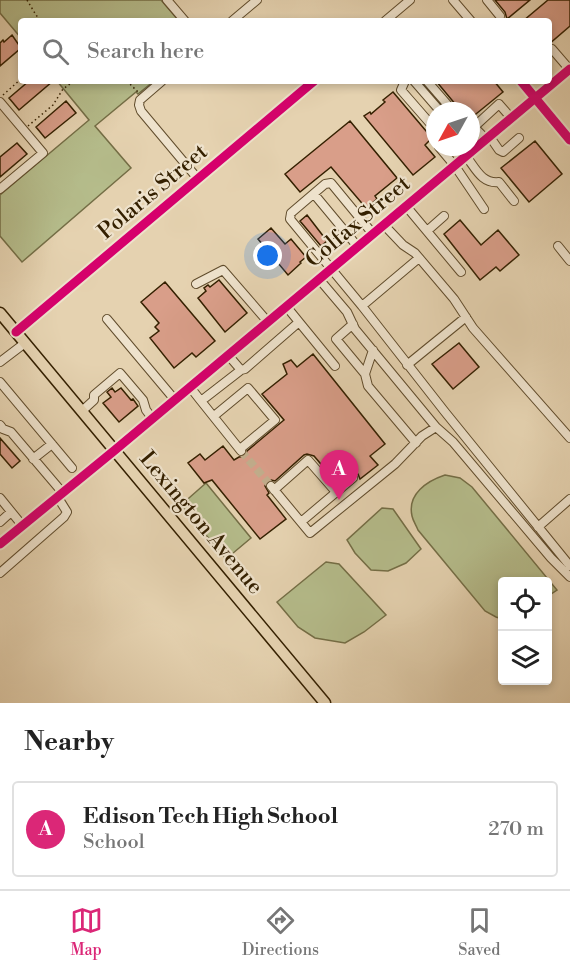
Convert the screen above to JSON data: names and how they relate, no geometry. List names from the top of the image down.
{
  "streets": {
    "main road": ["Lexington Avenue"],
    "street": ["Polaris Street", "Colfax Street"]
  },
  "crossings": [
    ["Polaris Street", "Lexington Avenue"],
    ["Colfax Street", "Lexington Avenue"]
  ],
  "north": "bottom left",
  "page": {
    "search": "Search here",
    "pins": "A",
    "heading": "Nearby",
    "list": [
      {
        "mark": "A",
        "name": "Edison Tech High School",
        "note": "School",
        "value": "270 m"
      }
    ],
    "nav": ["Map", "Directions", "Saved"]
  }
}
